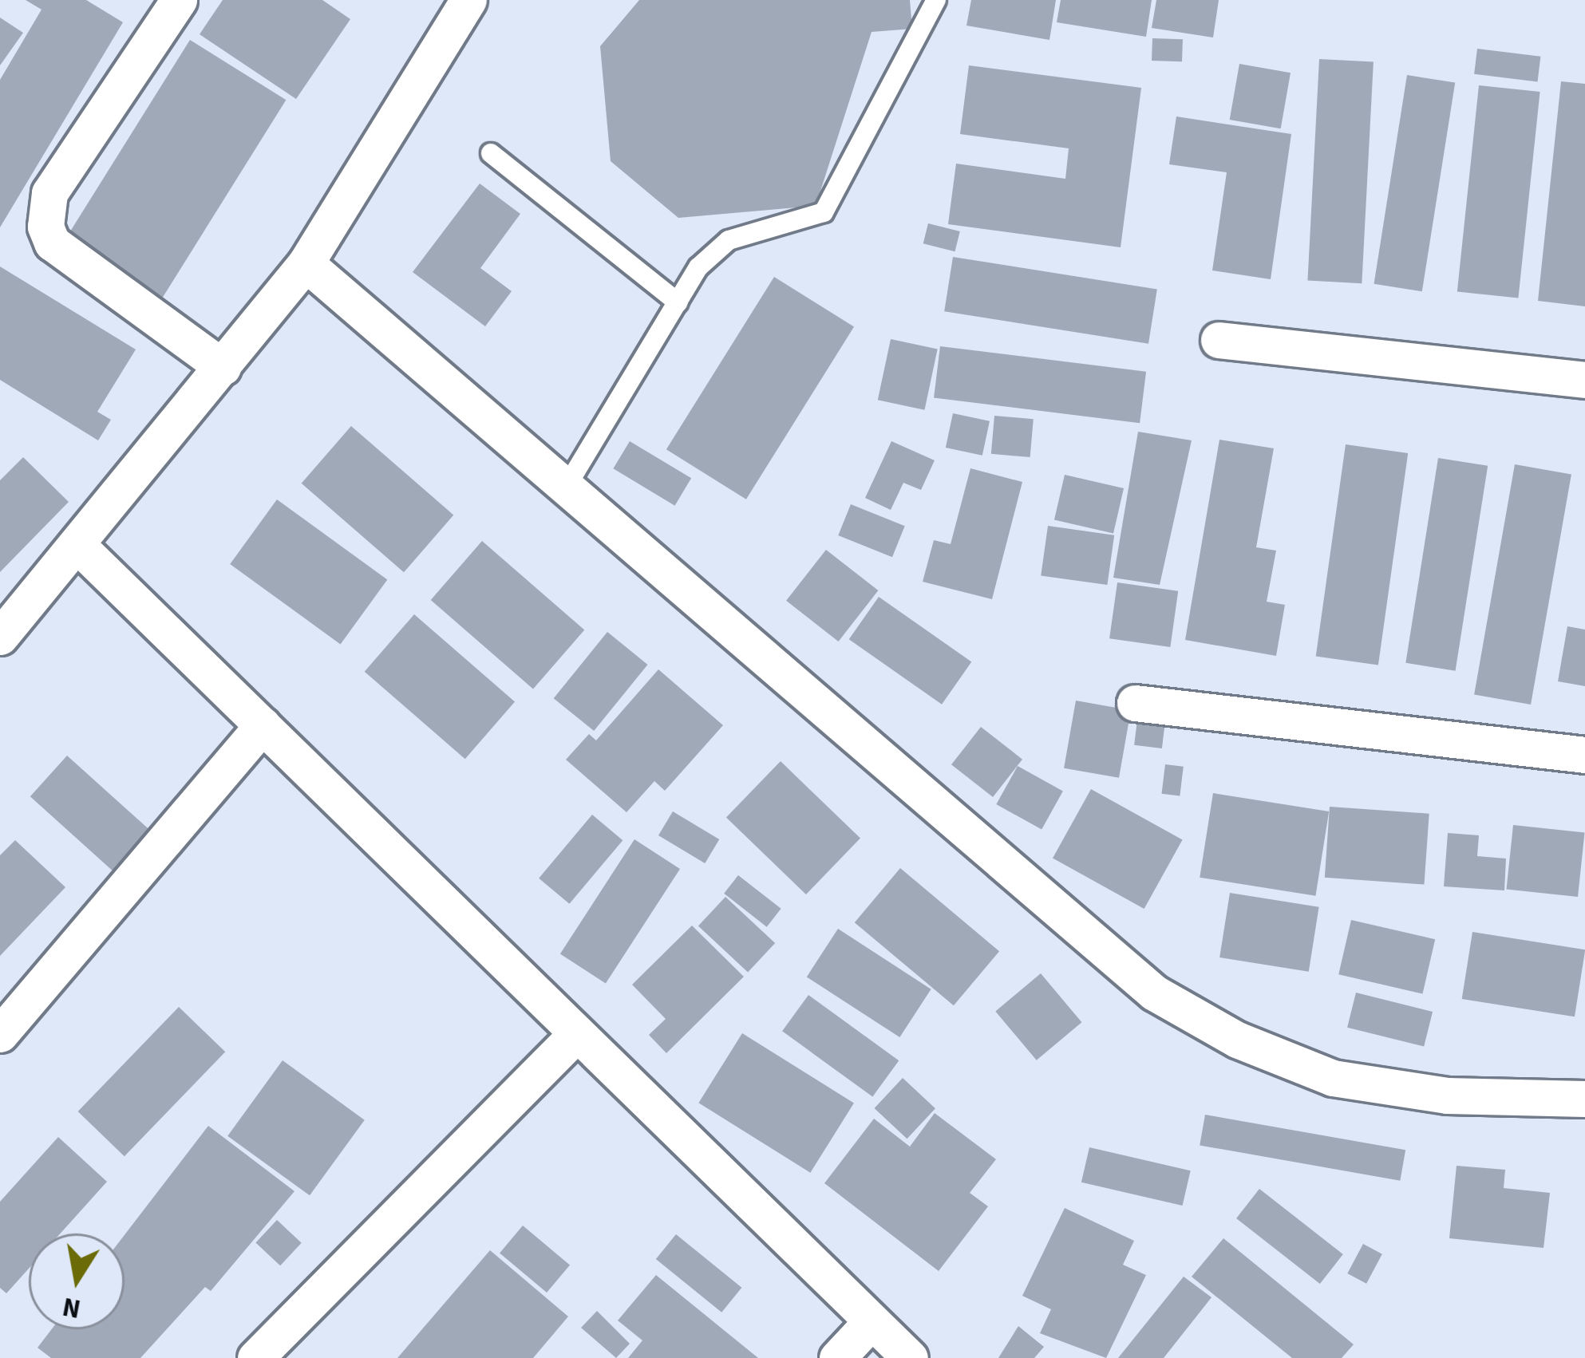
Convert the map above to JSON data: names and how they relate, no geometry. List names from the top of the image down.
{
  "north": "bottom"
}
